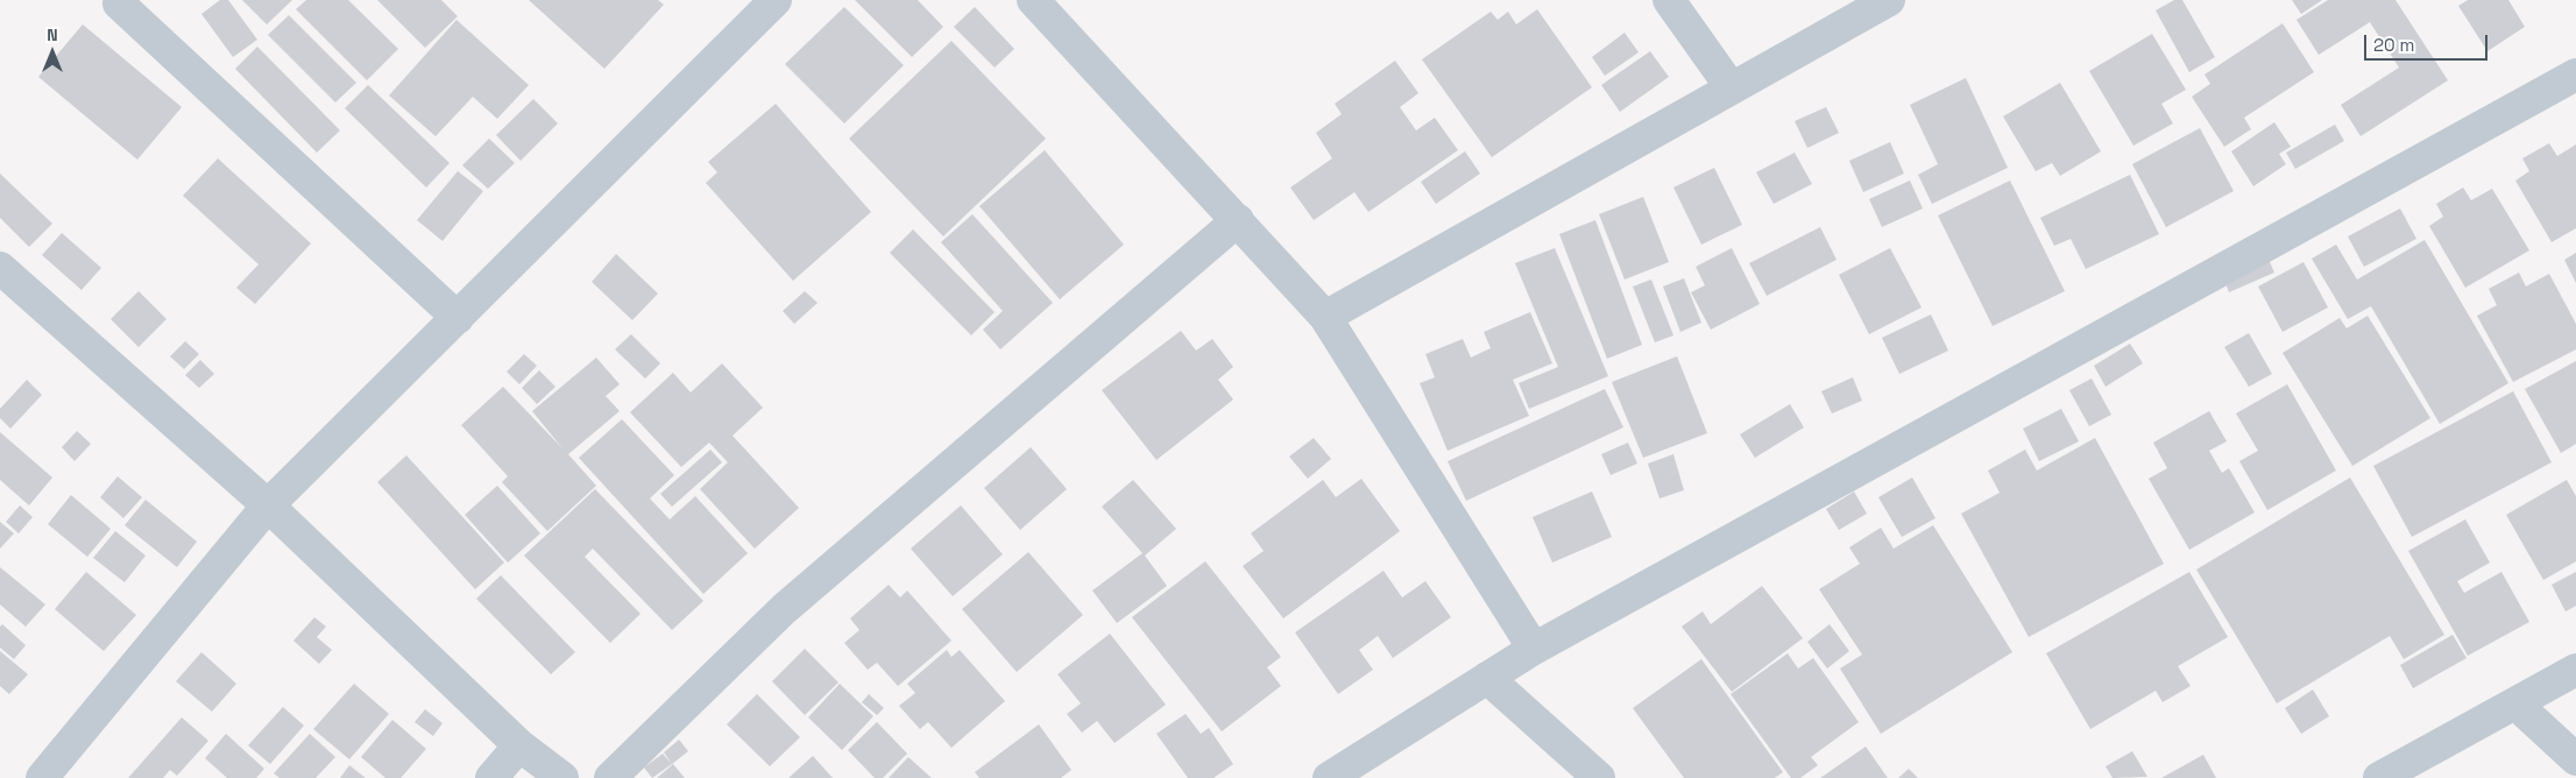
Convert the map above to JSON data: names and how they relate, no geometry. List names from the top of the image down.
{
  "scale_bar": "20 m",
  "north": "top"
}
